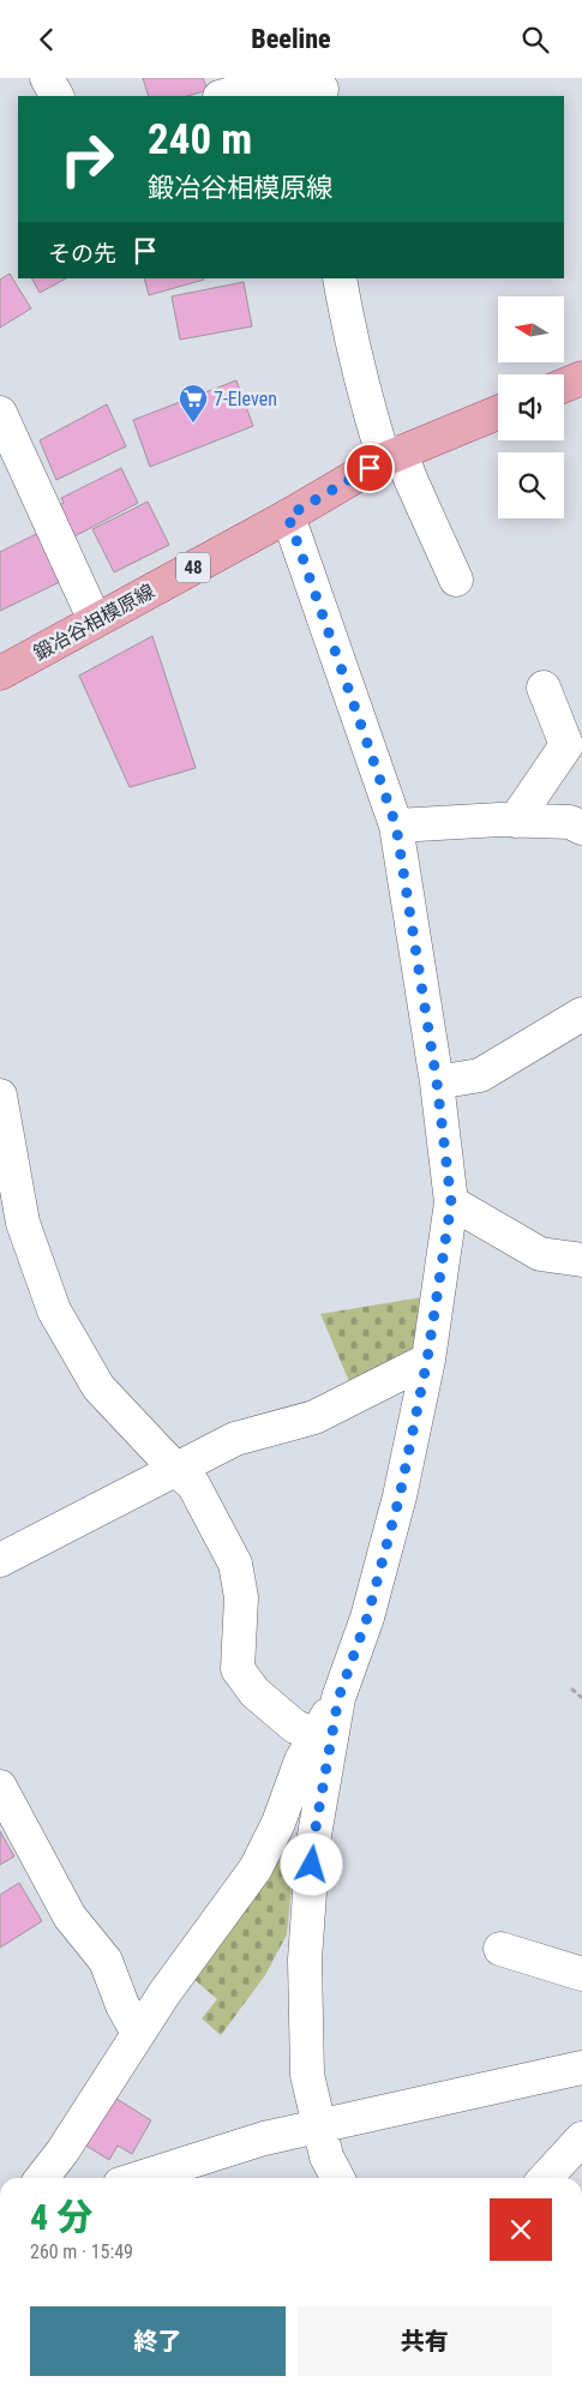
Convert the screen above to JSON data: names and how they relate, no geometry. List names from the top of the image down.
{
  "streets": {
    "main road": ["48", "鍛冶谷相模原線"]
  },
  "places": {
    "supermarket": ["7-Eleven"]
  },
  "north": "left",
  "page": {
    "header": "Beeline",
    "turn": ["240 m", "鍛冶谷相模原線"],
    "then": "その先",
    "heading": ["4 分", "260 m · 15:49"],
    "buttons": ["終了", "共有"]
  }
}
